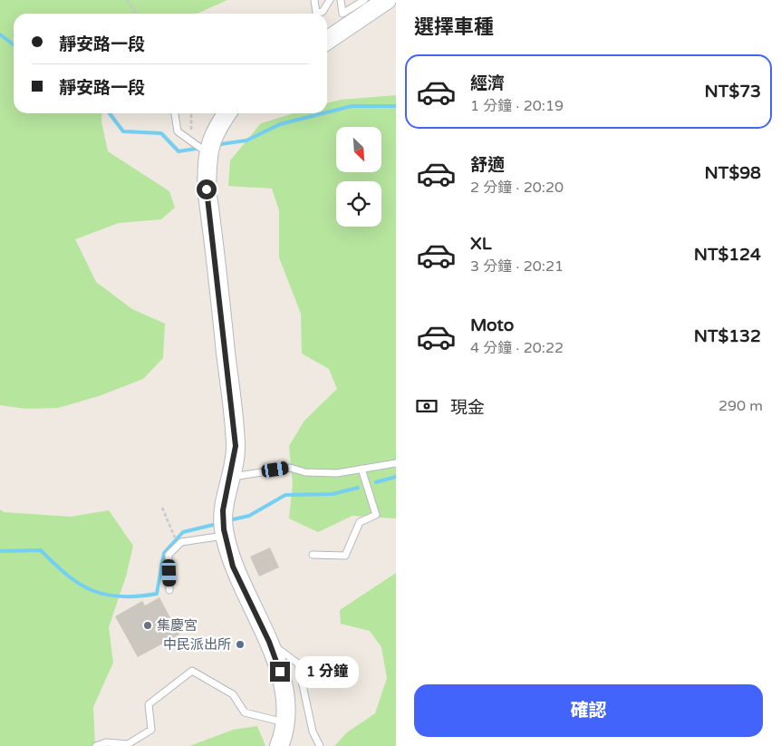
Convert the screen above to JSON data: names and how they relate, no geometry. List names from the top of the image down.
{
  "places": ["集慶宮", "中民派出所"],
  "north": "bottom right",
  "page": {
    "heading": "選擇車種",
    "banner": ["靜安路一段", "靜安路一段"],
    "list": [
      {
        "name": "經濟",
        "note": "1 分鐘 · 20:19",
        "value": "NT$73"
      },
      {
        "name": "舒適",
        "note": "2 分鐘 · 20:20",
        "value": "NT$98"
      },
      {
        "name": "XL",
        "note": "3 分鐘 · 20:21",
        "value": "NT$124"
      },
      {
        "name": "Moto",
        "note": "4 分鐘 · 20:22",
        "value": "NT$132"
      }
    ],
    "pay": ["現金", "290 m"],
    "bubble": "1 分鐘",
    "buttons": "確認"
  }
}
